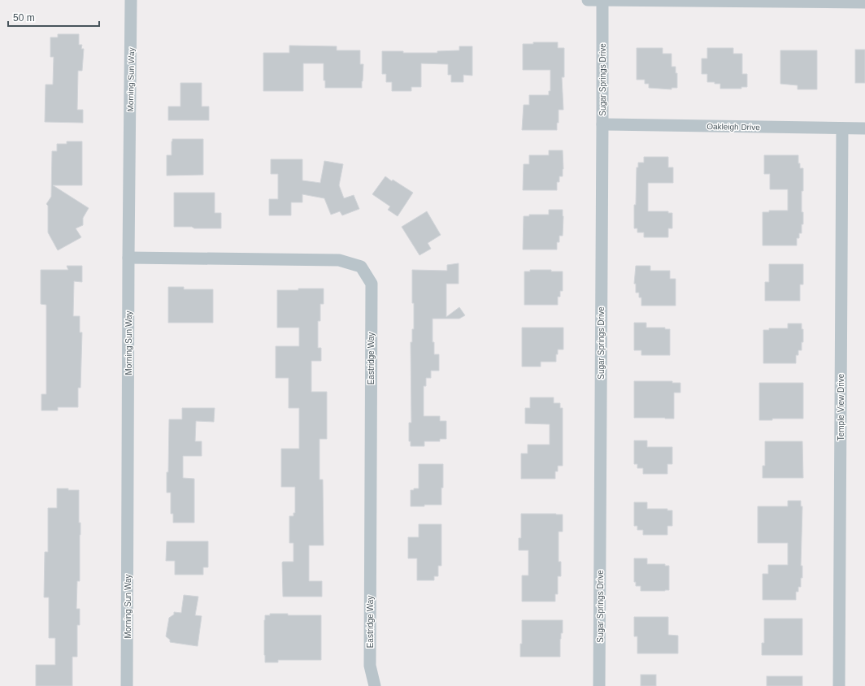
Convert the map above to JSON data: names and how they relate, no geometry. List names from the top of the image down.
{
  "streets": {
    "street": [
      "Morning Sun Way",
      "Sugar Springs Drive",
      "Oakleigh Drive",
      "Eastridge Way",
      "Temple View Drive"
    ]
  },
  "crossings": [
    ["Morning Sun Way", "Eastridge Way"],
    ["Sugar Springs Drive", "Oakleigh Drive"],
    ["Oakleigh Drive", "Temple View Drive"]
  ],
  "scale_bar": "50 m"
}
